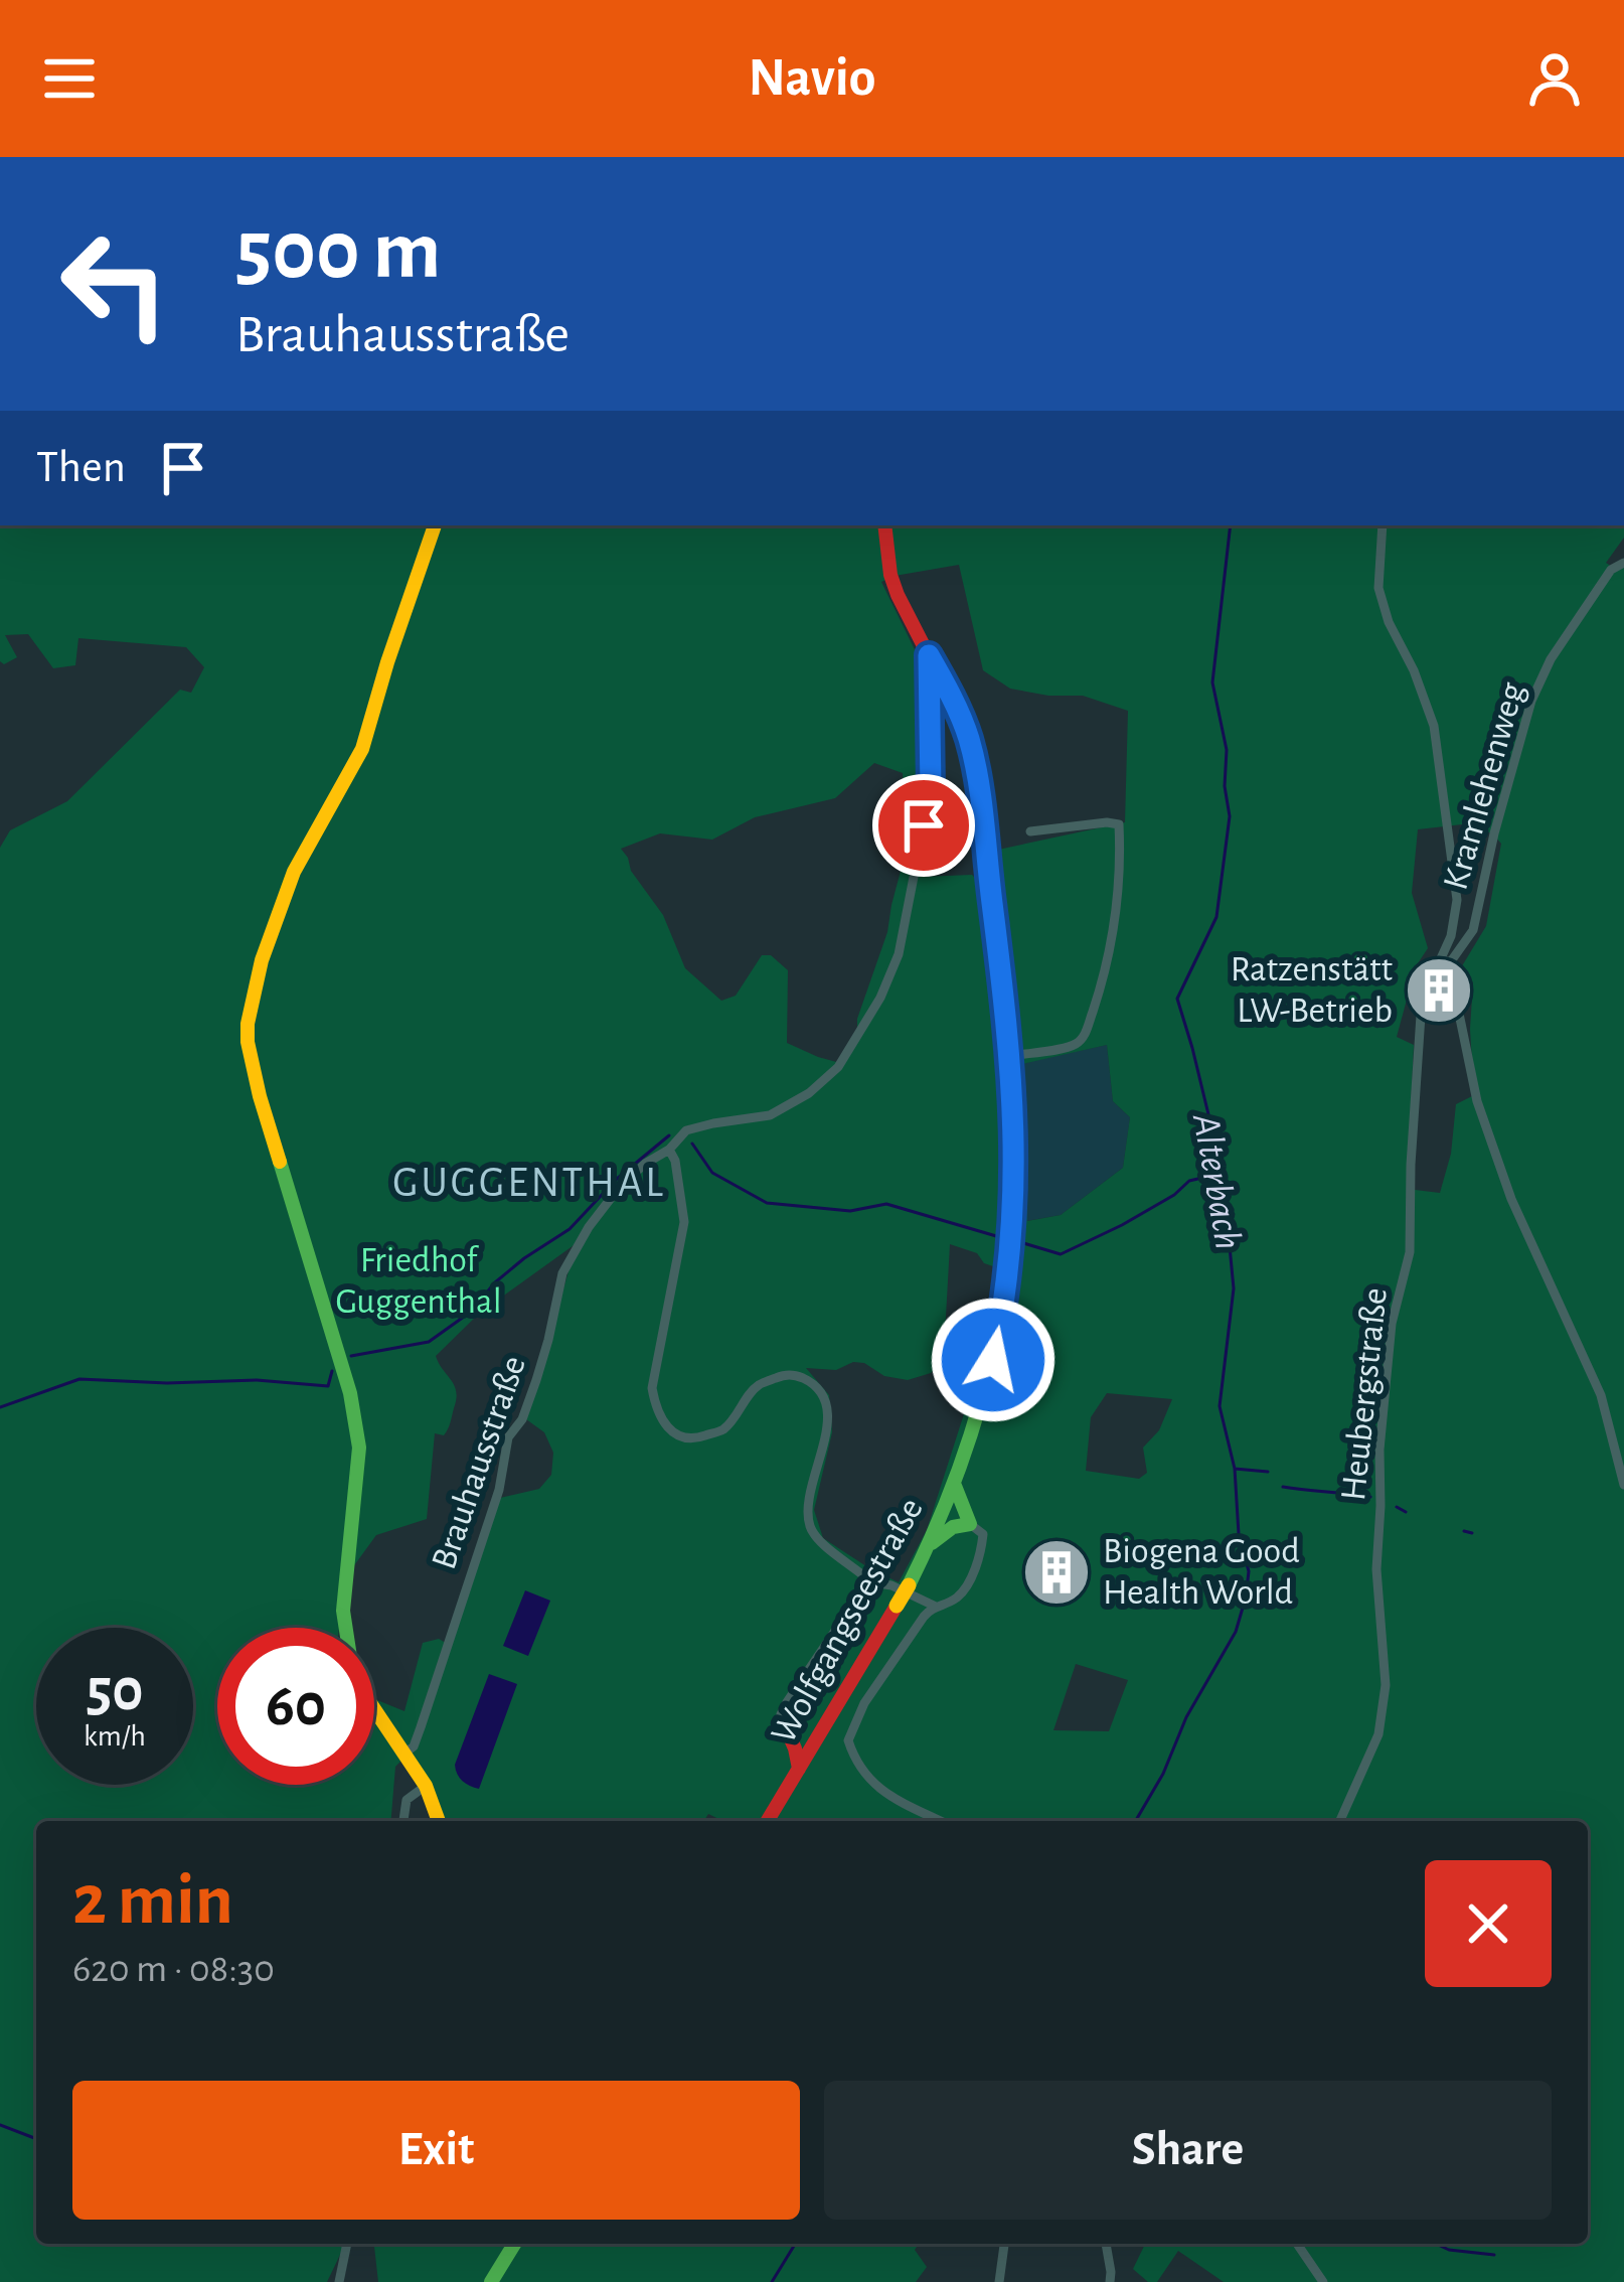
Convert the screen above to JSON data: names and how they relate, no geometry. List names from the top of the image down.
{
  "streets": {
    "main road": ["Wolfgangseestraße"],
    "street": ["Kramlehenweg", "Heubergstraße", "Brauhausstraße"]
  },
  "crossings": [
    ["Kramlehenweg", "Heubergstraße"],
    ["Brauhausstraße", "Wolfgangseestraße"]
  ],
  "districts": ["GUGGENTHAL"],
  "water": ["Alterbach"],
  "parks": ["Friedhof Guggenthal"],
  "places": {
    "building": ["Ratzenstätt LW-Betrieb", "Biogena Good Health World"]
  },
  "page": {
    "header": "Navio",
    "turn": ["500 m", "Brauhausstraße"],
    "then": "Then",
    "speed": "50 km/h",
    "limit": "60",
    "heading": ["2 min", "620 m · 08:30"],
    "buttons": ["Exit", "Share"]
  }
}
